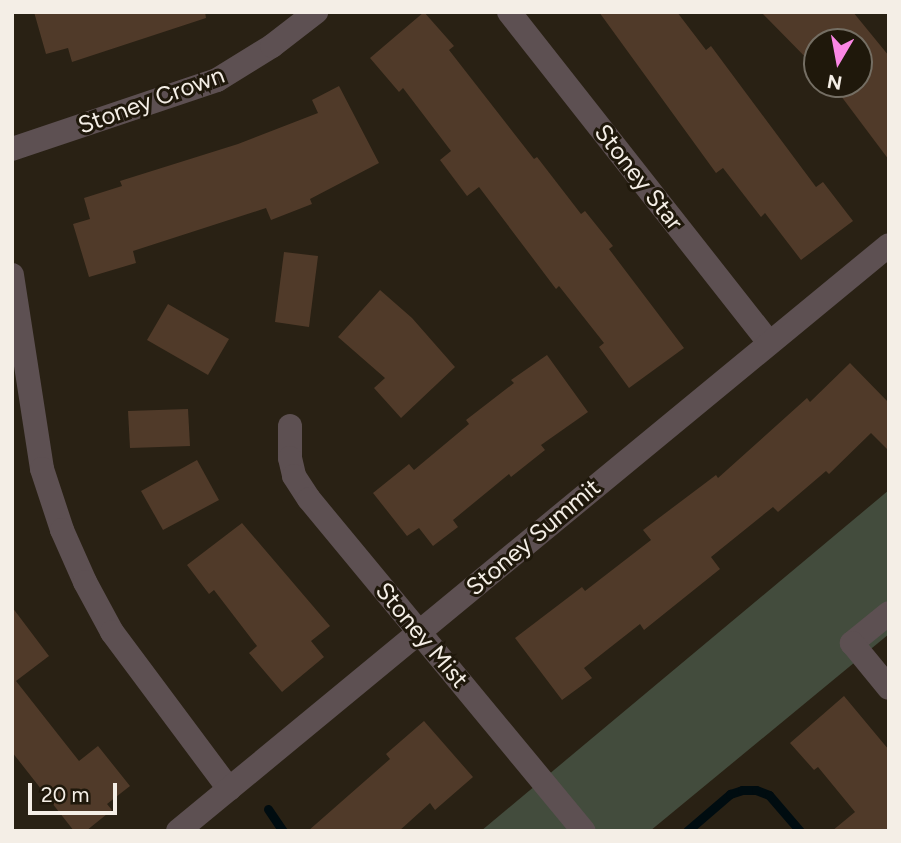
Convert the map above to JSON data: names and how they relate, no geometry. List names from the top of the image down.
{
  "streets": {
    "street": [
      "Stoney Crown",
      "Stoney Star",
      "Stoney Summit",
      "Stoney Mist"
    ]
  },
  "crossings": [
    ["Stoney Star", "Stoney Summit"],
    ["Stoney Summit", "Stoney Mist"]
  ],
  "scale_bar": "20 m",
  "north": "bottom"
}
